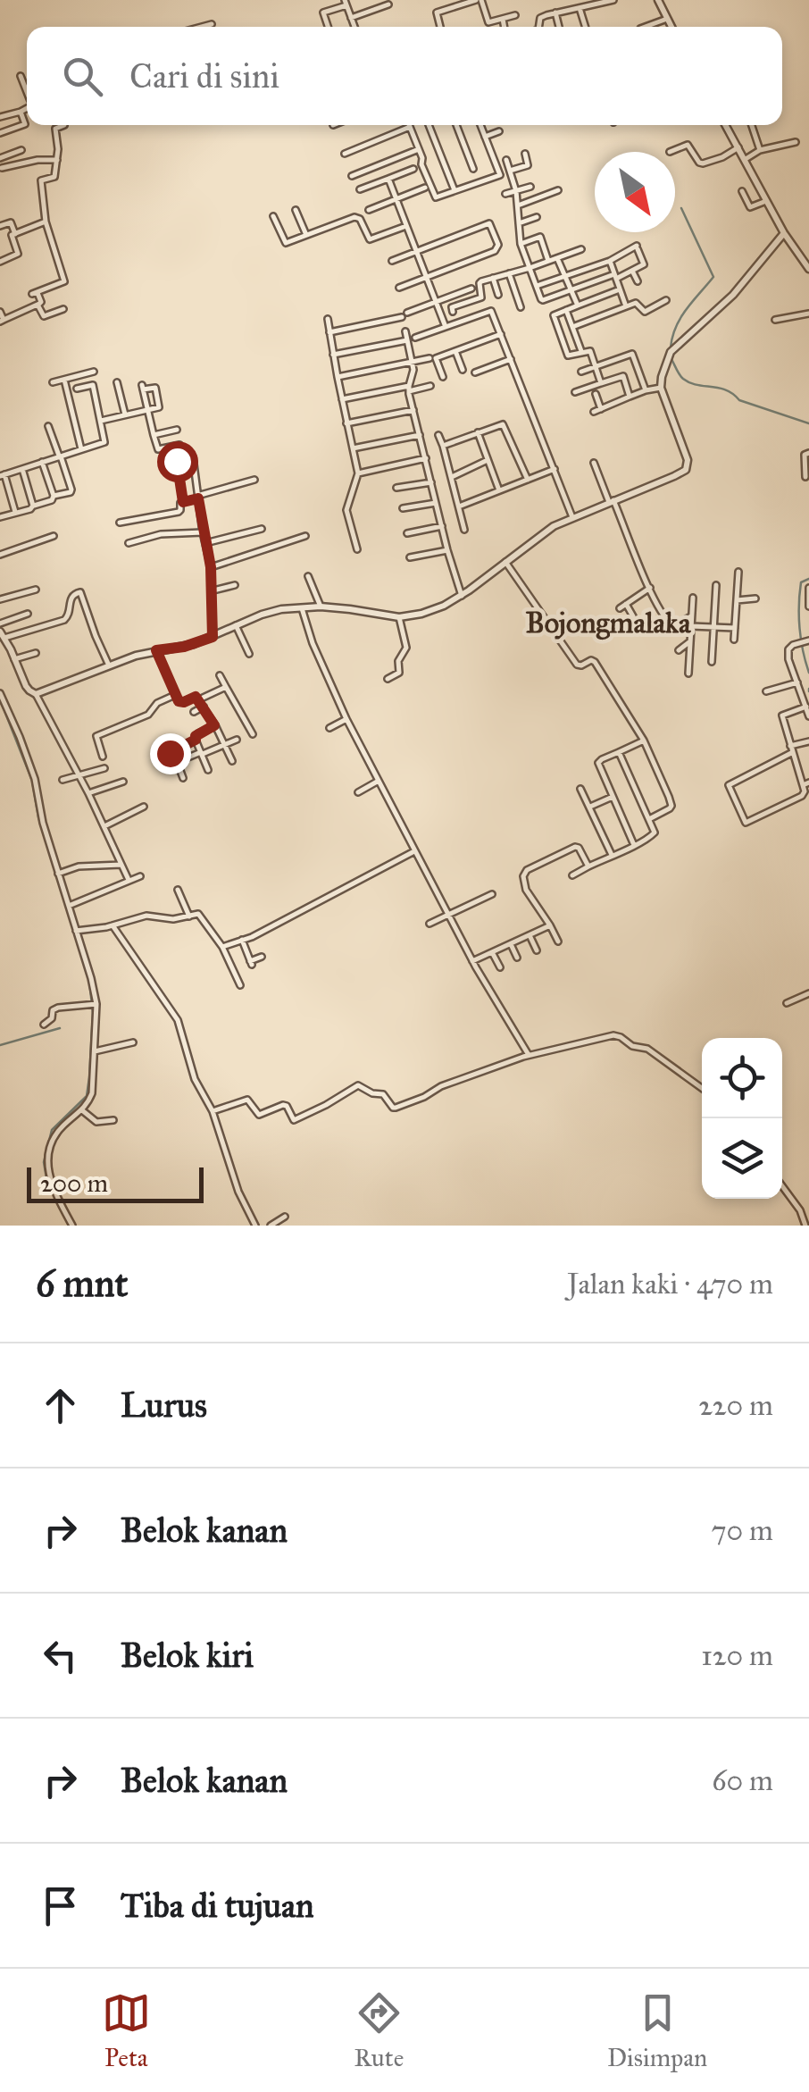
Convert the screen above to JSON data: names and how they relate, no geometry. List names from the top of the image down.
{
  "districts": ["Bojongmalaka"],
  "scale_bar": "200 m",
  "north": "bottom right",
  "page": {
    "search": "Cari di sini",
    "scale": "200 m",
    "heading": ["6 mnt", "Jalan kaki · 470 m"],
    "list": [
      ["Lurus", "220 m"],
      ["Belok kanan", "70 m"],
      ["Belok kiri", "120 m"],
      ["Belok kanan", "60 m"],
      "Tiba di tujuan"
    ],
    "nav": ["Peta", "Rute", "Disimpan"]
  }
}
